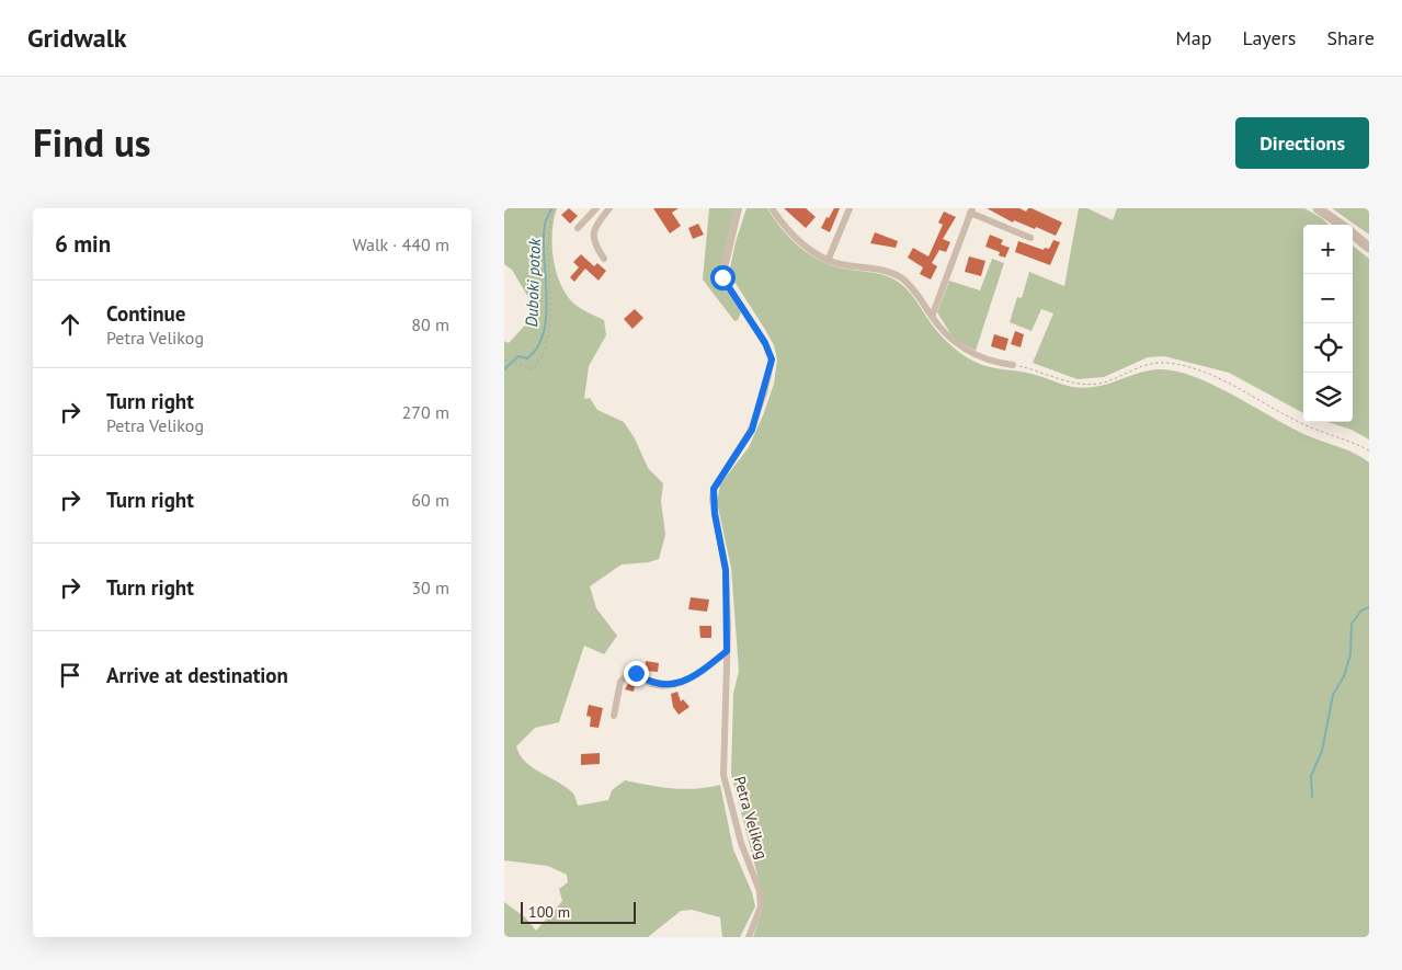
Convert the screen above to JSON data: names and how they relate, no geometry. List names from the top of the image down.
{
  "streets": {
    "street": ["Petra Velikog"]
  },
  "water": ["Duboki potok"],
  "scale_bar": "100 m",
  "page": {
    "header": "Gridwalk",
    "nav": ["Map", "Layers", "Share"],
    "title": "Find us",
    "buttons": "Directions",
    "heading": ["6 min", "Walk · 440 m"],
    "map_buttons": ["+", "−"],
    "list": [
      ["Continue", "Petra Velikog", "80 m"],
      ["Turn right", "Petra Velikog", "270 m"],
      ["Turn right", "60 m"],
      ["Turn right", "30 m"],
      "Arrive at destination"
    ],
    "scale": "100 m"
  }
}
